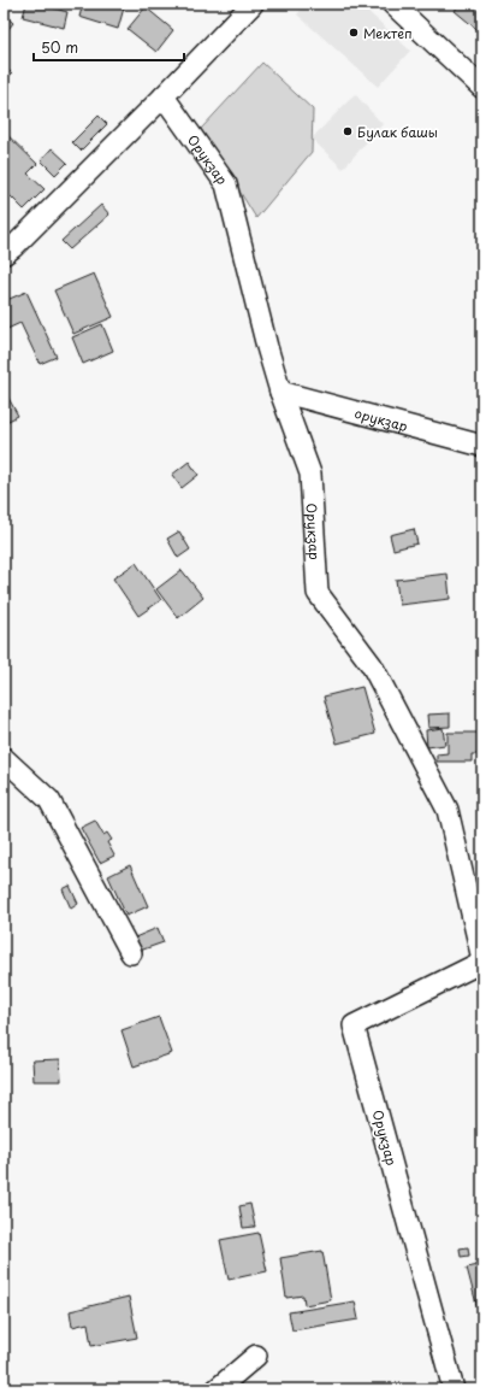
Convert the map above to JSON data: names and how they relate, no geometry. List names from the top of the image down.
{
  "streets": {
    "street": ["Орукзар", "орукзар"]
  },
  "crossings": [
    ["Орукзар", "орукзар"]
  ],
  "places": ["Мектеп", "Булак башы"],
  "scale_bar": "50 m"
}
